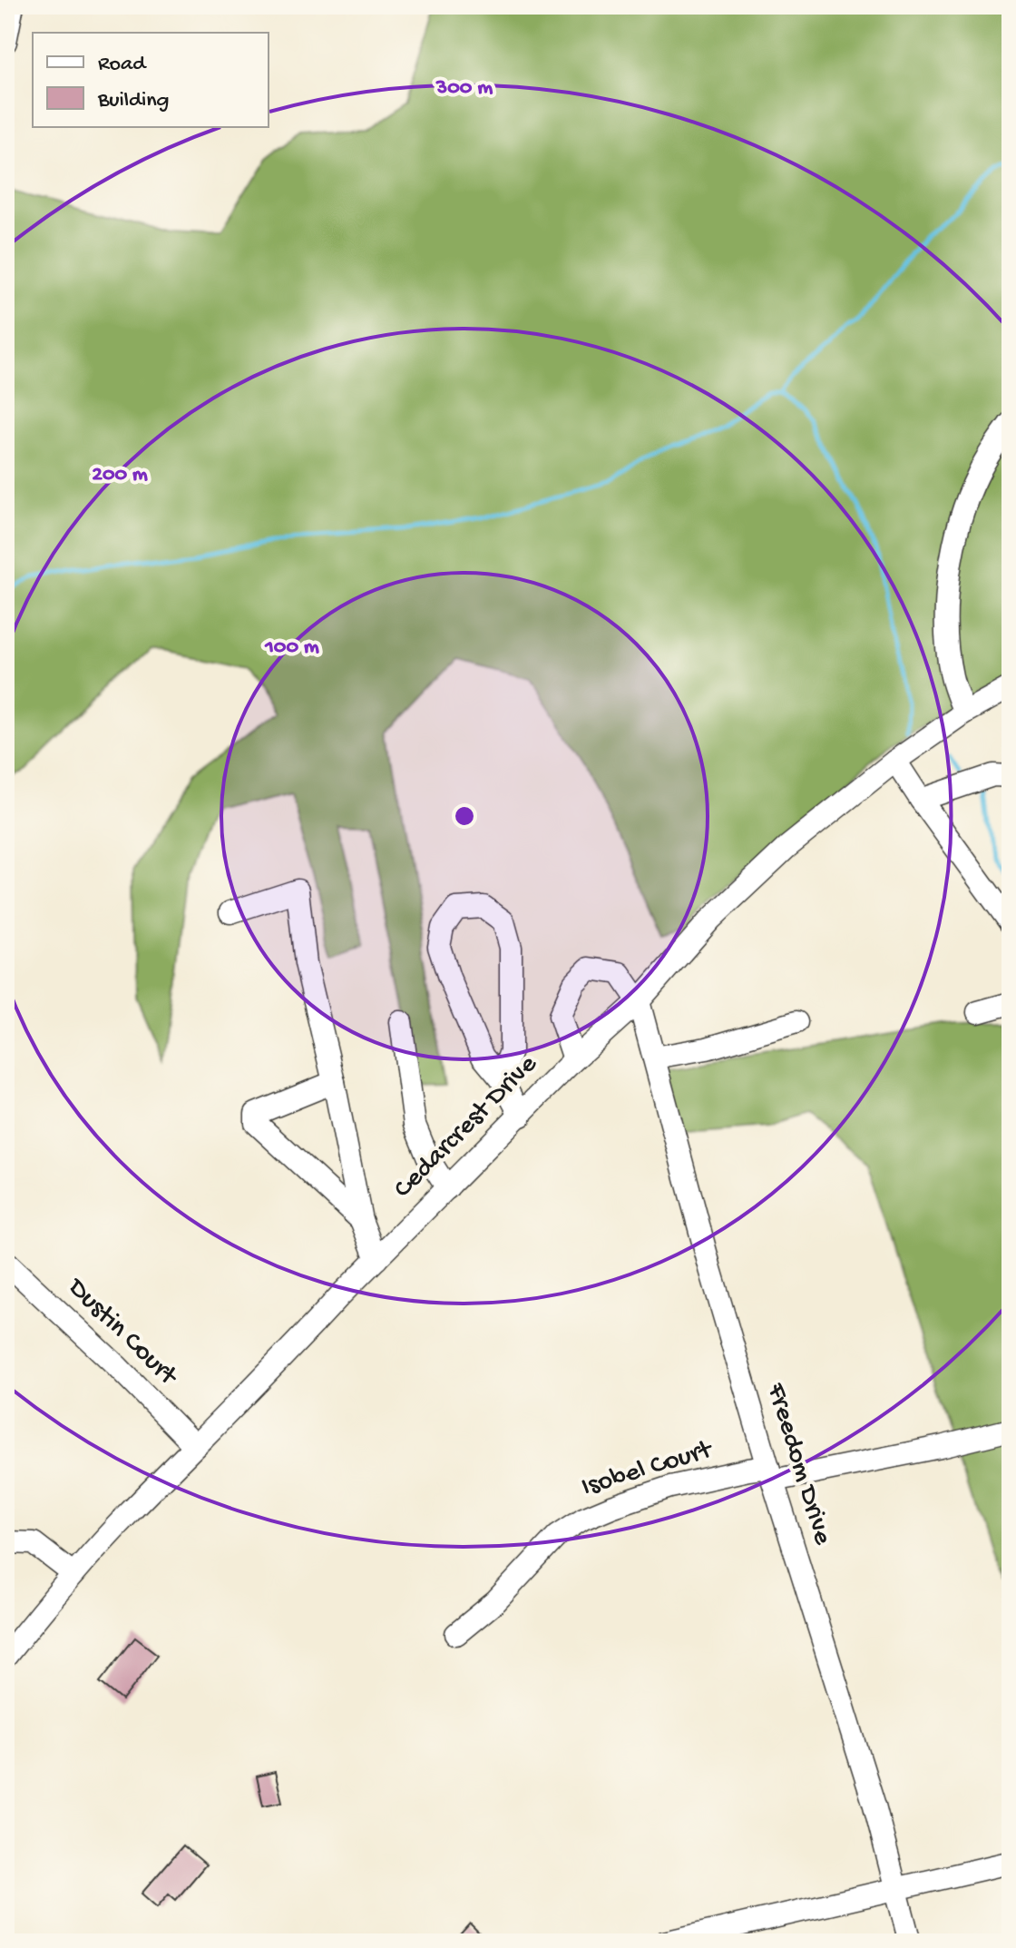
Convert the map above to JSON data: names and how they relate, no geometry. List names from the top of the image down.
{
  "streets": {
    "street": [
      "Cedarcrest Drive",
      "Dustin Court",
      "Freedom Drive",
      "Isobel Court"
    ]
  },
  "crossings": [
    ["Cedarcrest Drive", "Dustin Court"],
    ["Cedarcrest Drive", "Freedom Drive"],
    ["Freedom Drive", "Isobel Court"]
  ],
  "legend": ["Road", "Building"],
  "rings": ["300 m", "200 m", "100 m"]
}
